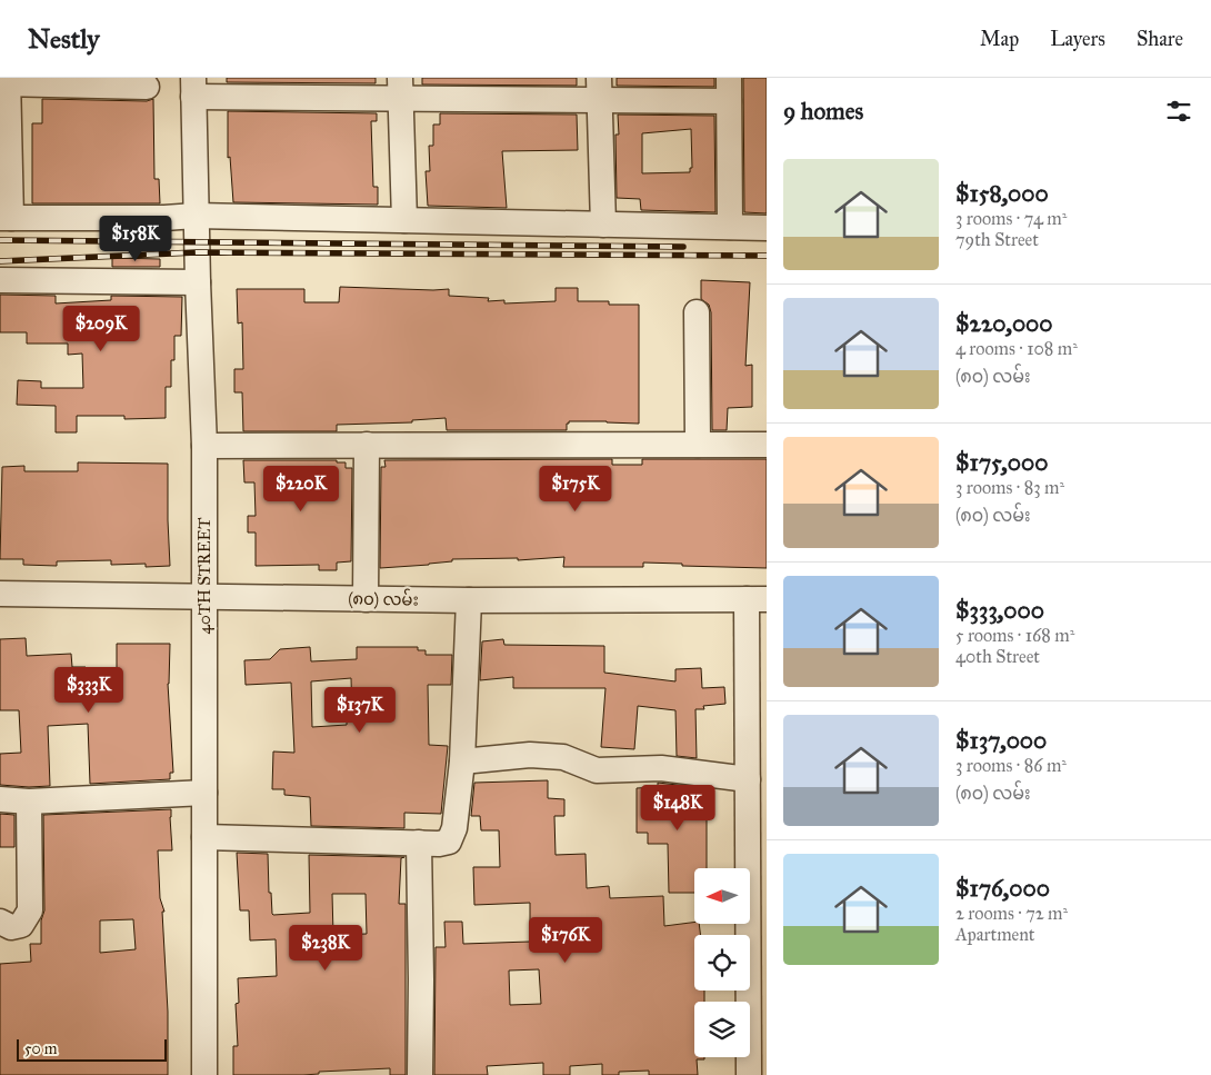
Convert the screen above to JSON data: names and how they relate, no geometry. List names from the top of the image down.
{
  "streets": {
    "street": ["40TH STREET", "(၈၀) လမ်း"]
  },
  "crossings": [
    ["40TH STREET", "(၈၀) လမ်း"]
  ],
  "scale_bar": "50 m",
  "north": "left",
  "page": {
    "header": "Nestly",
    "nav": ["Map", "Layers", "Share"],
    "heading": "9 homes",
    "list": [
      {
        "name": "$158,000",
        "note": "3 rooms · 74 m² · 79th Street"
      },
      {
        "name": "$220,000",
        "note": "4 rooms · 108 m² · (၈၀) လမ်း"
      },
      {
        "name": "$175,000",
        "note": "3 rooms · 83 m² · (၈၀) လမ်း"
      },
      {
        "name": "$333,000",
        "note": "5 rooms · 168 m² · 40th Street"
      },
      {
        "name": "$137,000",
        "note": "3 rooms · 86 m² · (၈၀) လမ်း"
      },
      {
        "name": "$176,000",
        "note": "2 rooms · 72 m² · Apartment"
      }
    ],
    "price": [
      "$158K",
      "$209K",
      "$220K",
      "$175K",
      "$333K",
      "$137K",
      "$148K",
      "$176K",
      "$238K"
    ],
    "scale": "50 m"
  }
}
